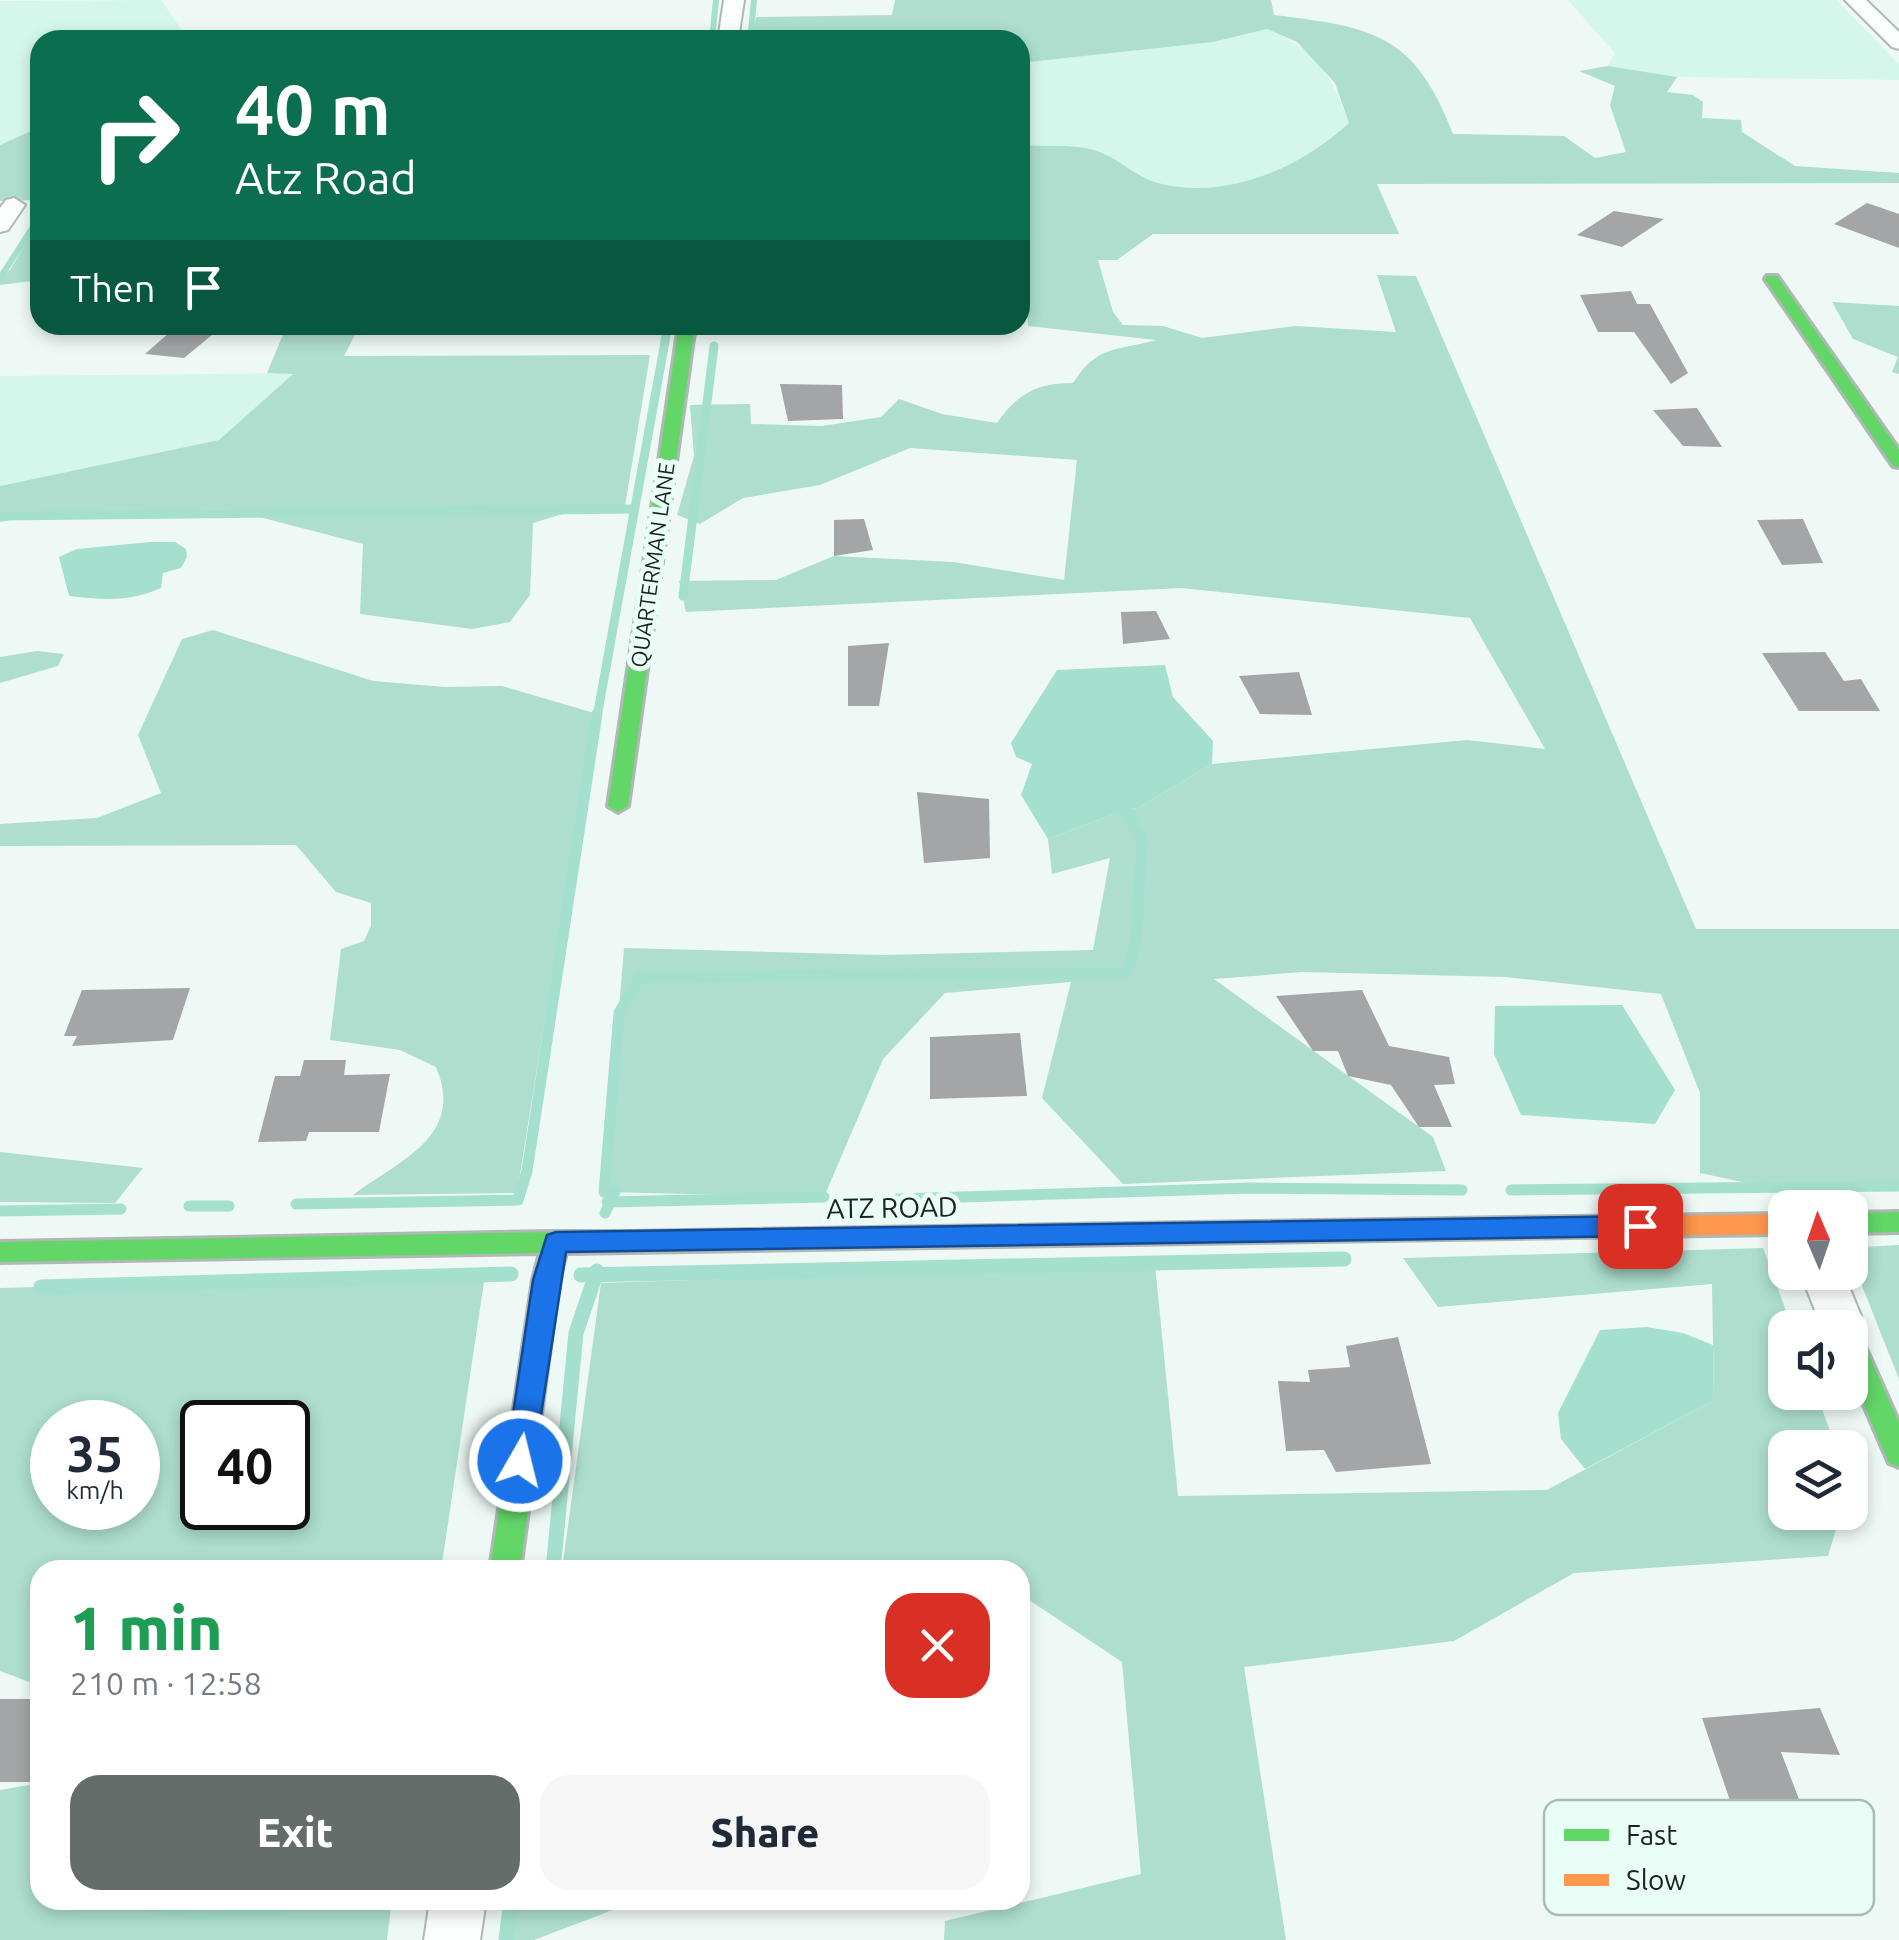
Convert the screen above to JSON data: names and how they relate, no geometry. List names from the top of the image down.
{
  "streets": {
    "street": ["QUARTERMAN LANE", "ATZ ROAD"]
  },
  "legend": ["Fast", "Slow"],
  "north": "top",
  "page": {
    "turn": ["40 m", "Atz Road"],
    "then": "Then",
    "speed": "35 km/h",
    "limit": "40",
    "heading": ["1 min", "210 m · 12:58"],
    "buttons": ["Exit", "Share"]
  }
}
